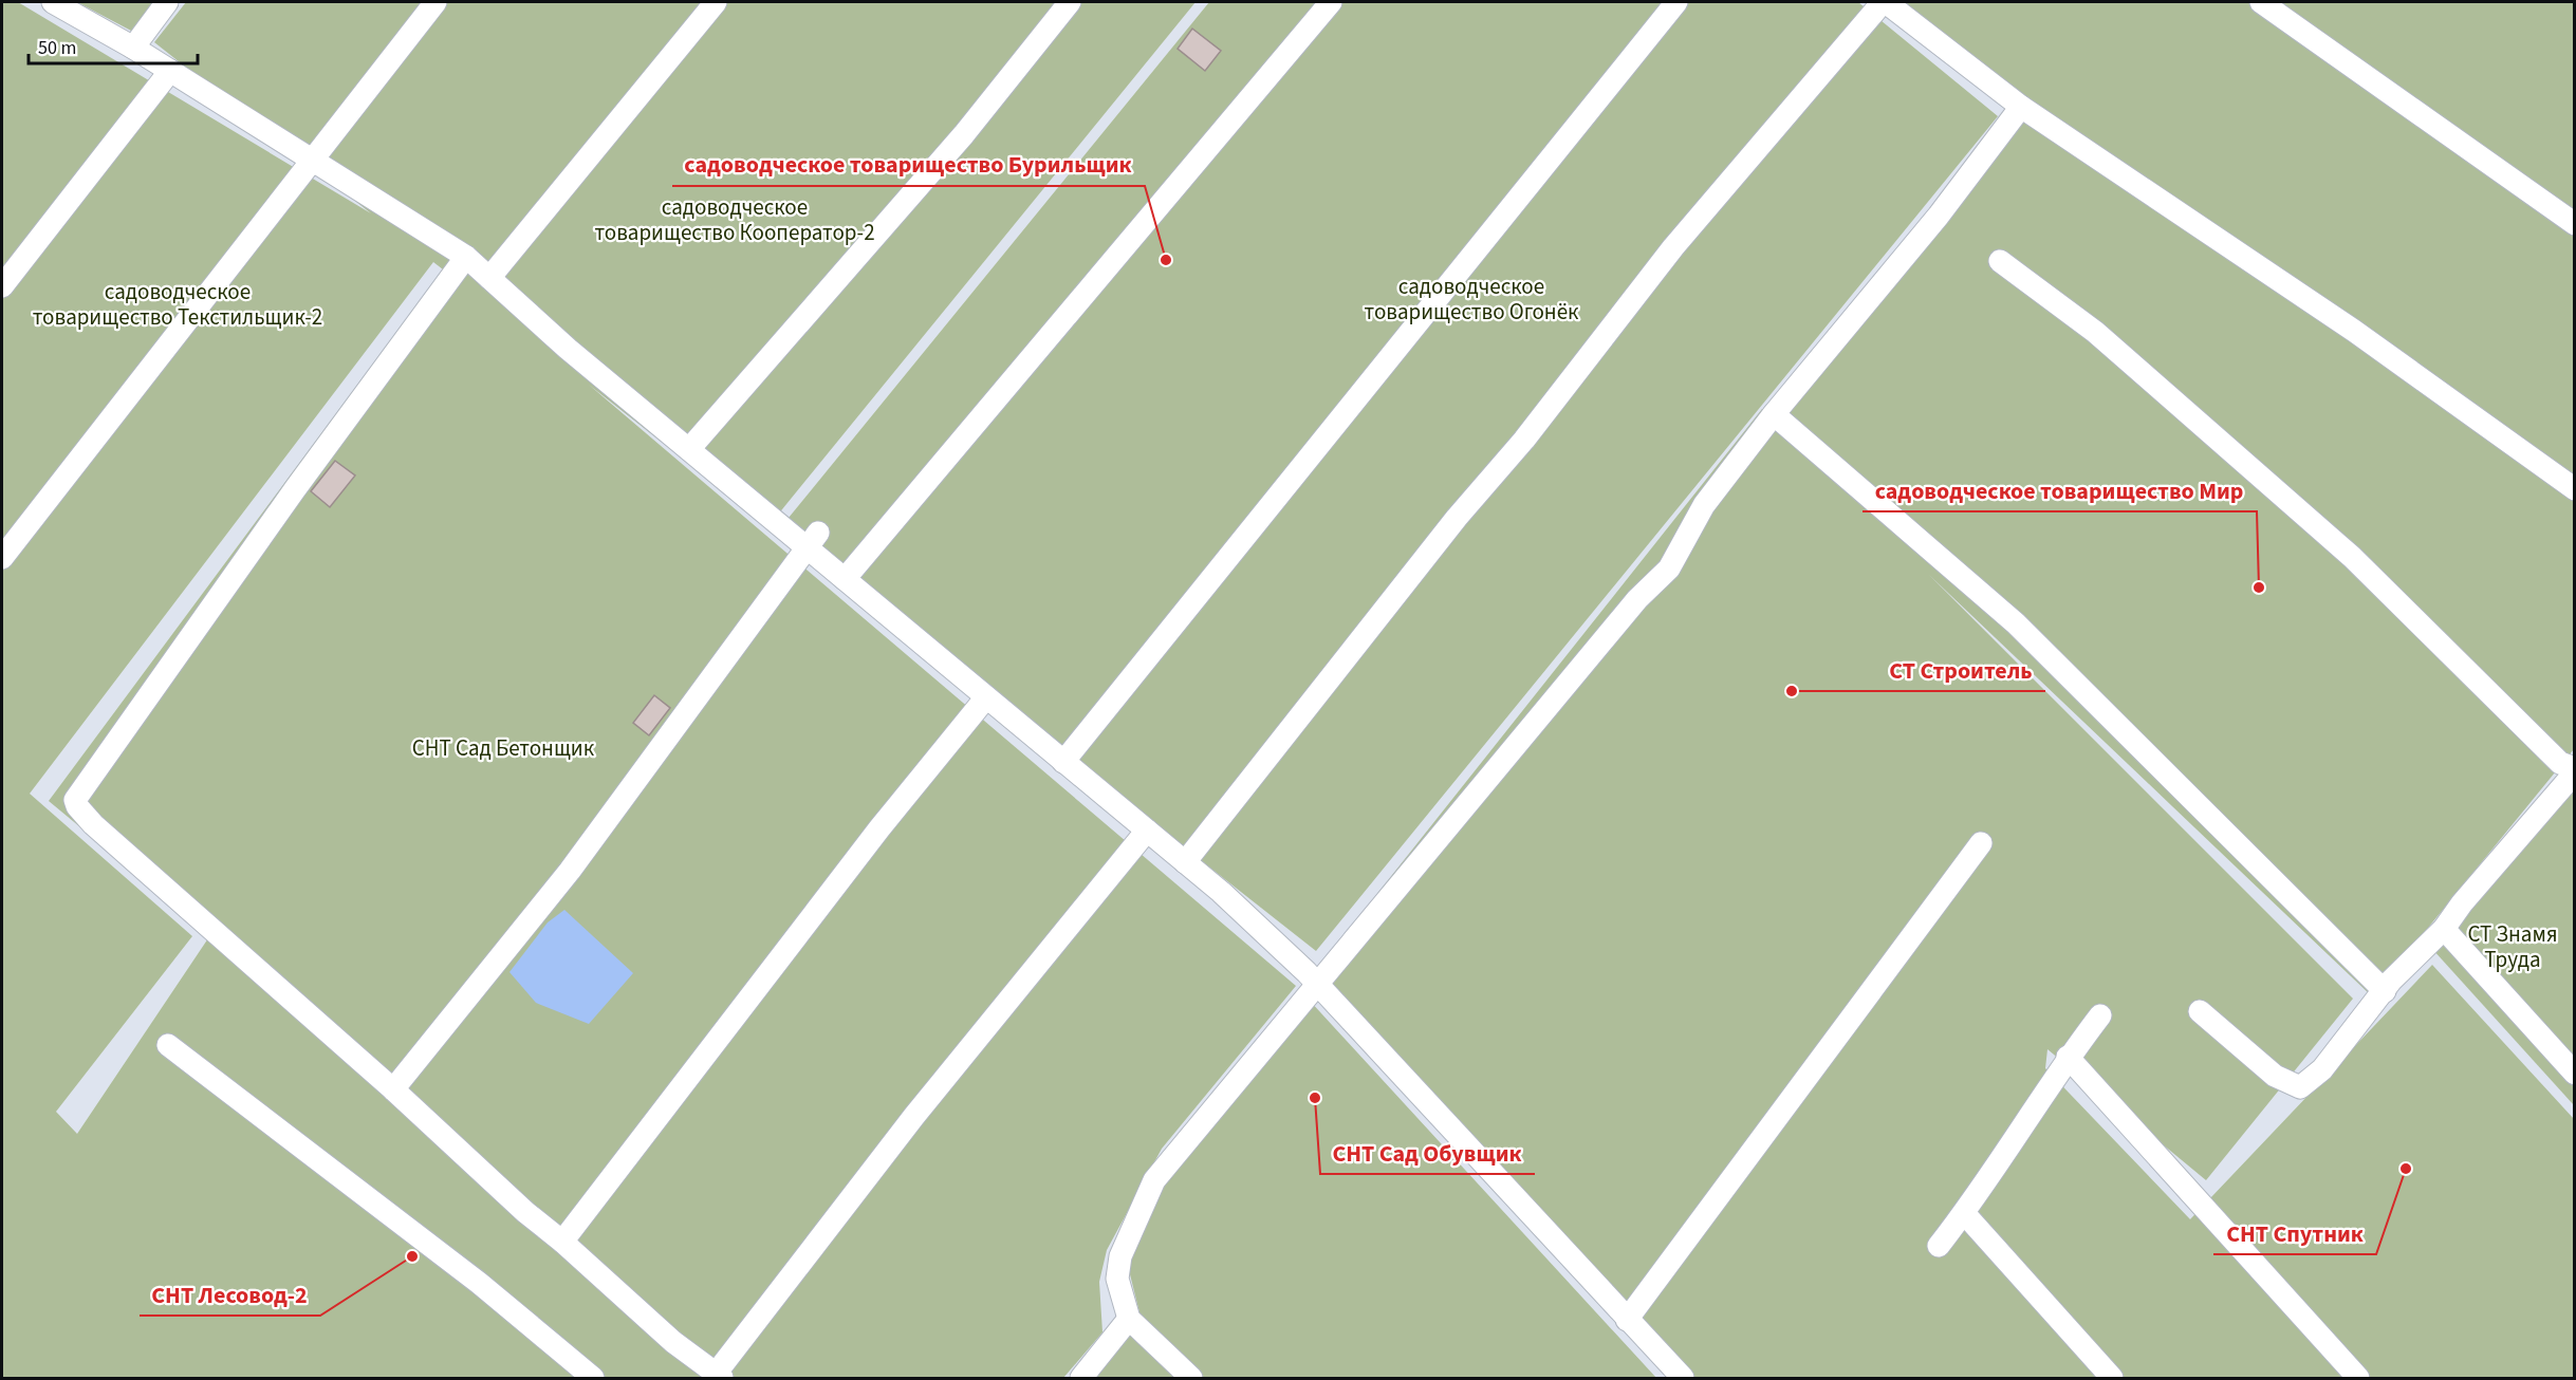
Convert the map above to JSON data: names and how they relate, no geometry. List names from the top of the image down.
{
  "parks": [
    "садоводческое товарищество Кооператор-2",
    "садоводческое товарищество Огонёк",
    "садоводческое товарищество Текстильщик-2",
    "СНТ Сад Бетонщик",
    "СТ Знамя Труда"
  ],
  "places": [
    "садоводческое товарищество Бурильщик",
    "садоводческое товарищество Мир",
    "СТ Строитель",
    "СНТ Сад Обувщик",
    "СНТ Спутник",
    "СНТ Лесовод-2"
  ],
  "scale_bar": "50 m"
}
